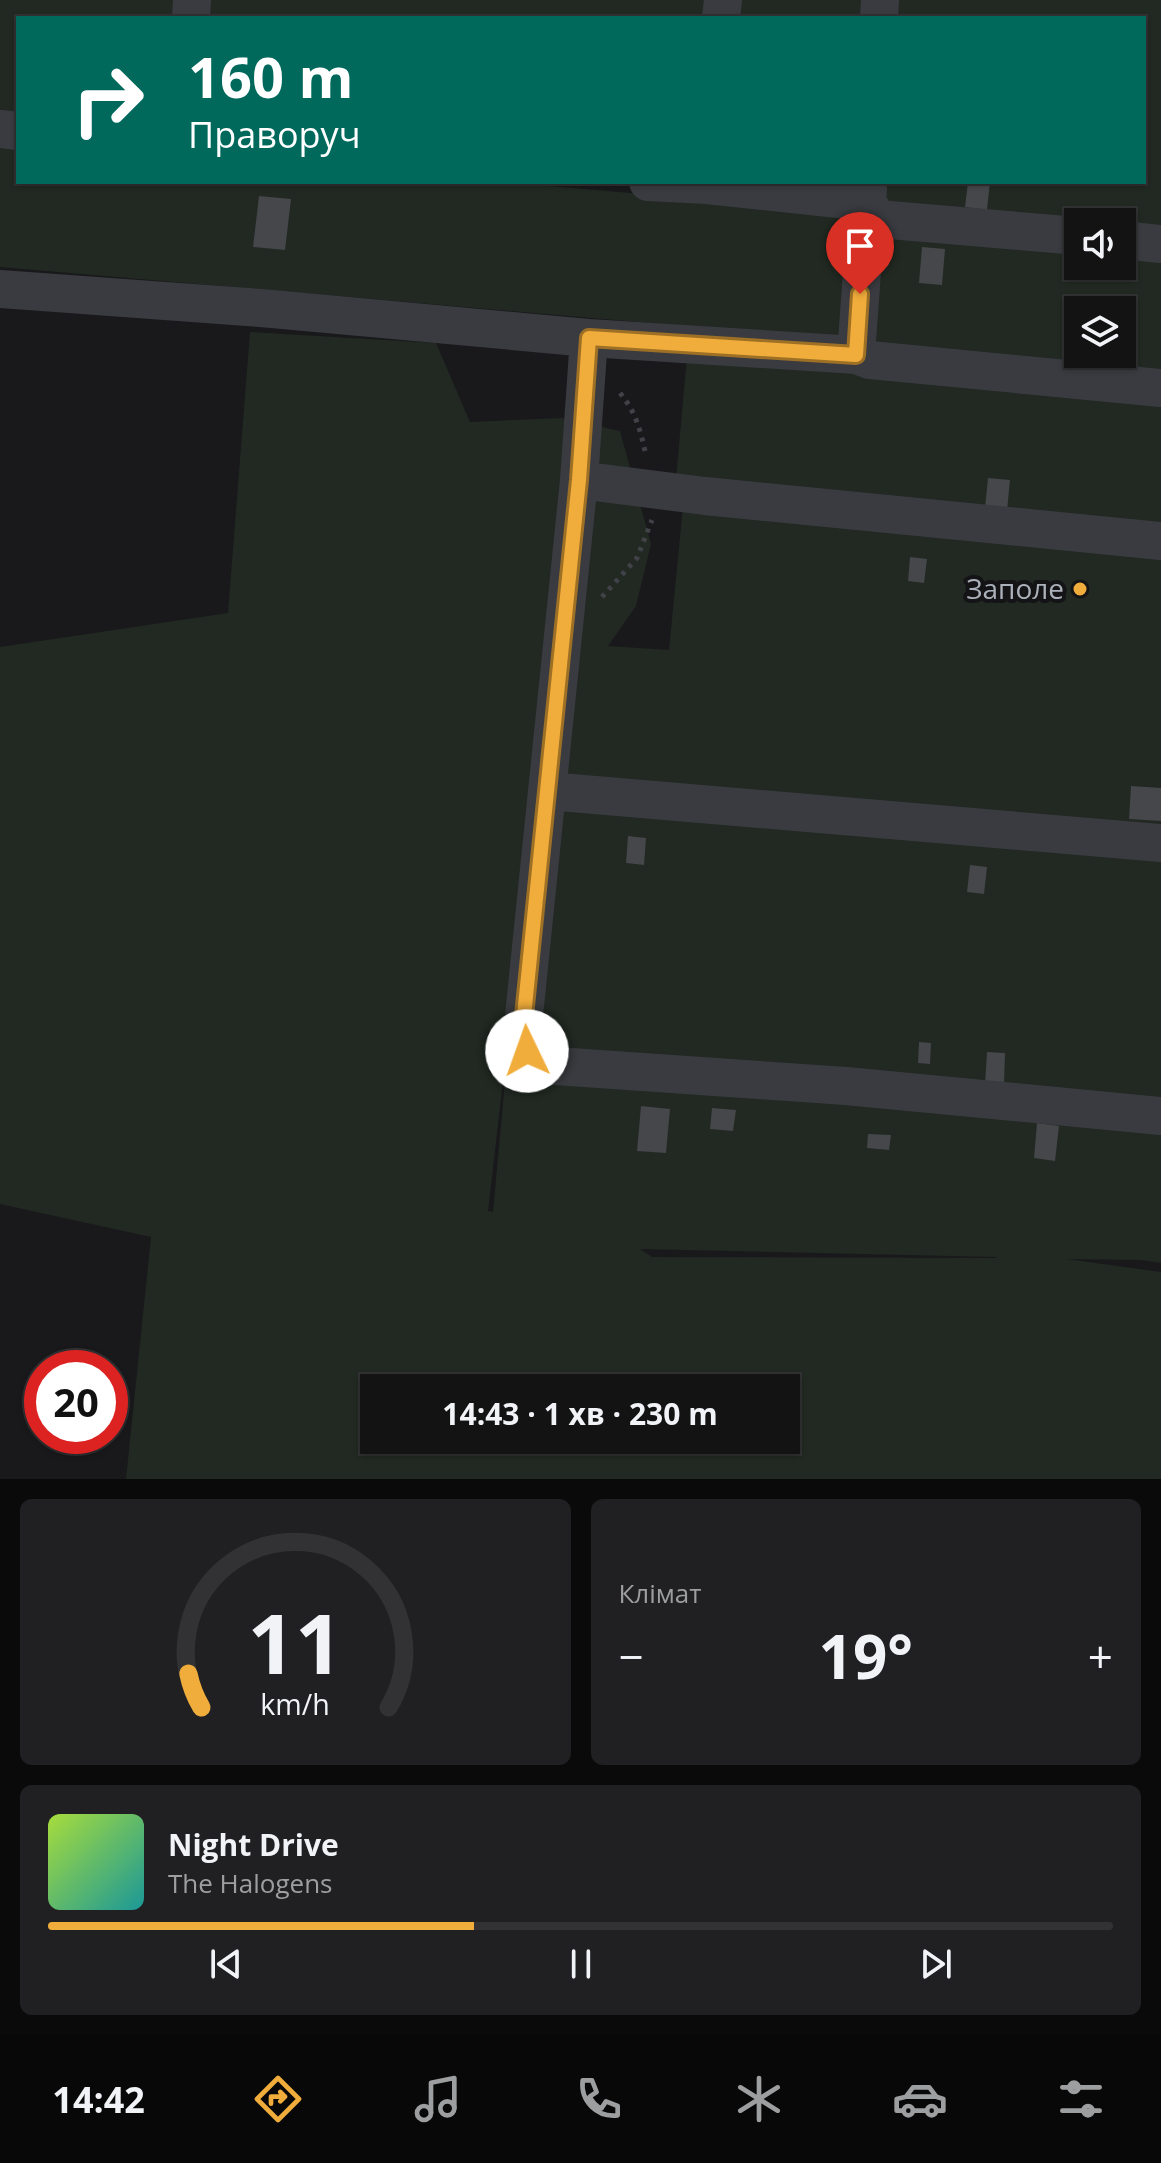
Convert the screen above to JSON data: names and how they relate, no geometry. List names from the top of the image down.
{
  "places": ["Заполе"],
  "page": {
    "turn": ["160 m", "Праворуч"],
    "limit": "20",
    "trip": "14:43 · 1 хв · 230 m",
    "tile": "Клімат",
    "heat": ["−", "19°", "+"],
    "song": ["Night Drive", "The Halogens"],
    "tabs": "14:42",
    "gauge": ["11", "km/h"]
  }
}
